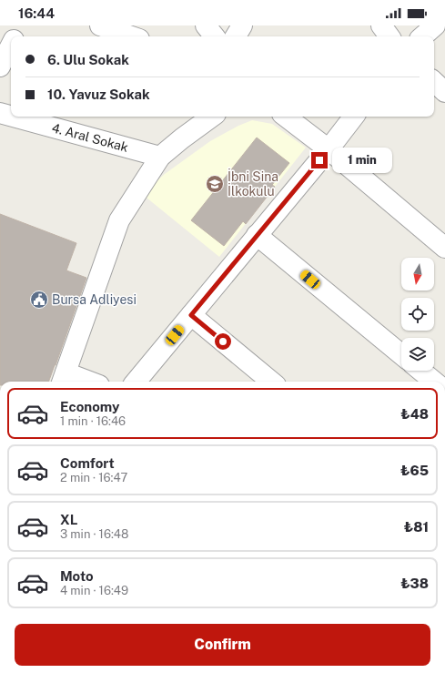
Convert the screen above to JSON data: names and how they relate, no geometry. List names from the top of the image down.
{
  "streets": {
    "street": ["4. Aral Sokak"]
  },
  "places": {
    "school or university": ["İbni Sina İlkokulu"],
    "public building": ["Bursa Adliyesi"]
  },
  "north": "bottom",
  "page": {
    "status": "16:44",
    "banner": ["6. Ulu Sokak", "10. Yavuz Sokak"],
    "bubble": "1 min",
    "list": [
      {
        "name": "Economy",
        "note": "1 min · 16:46",
        "value": "₺48"
      },
      {
        "name": "Comfort",
        "note": "2 min · 16:47",
        "value": "₺65"
      },
      {
        "name": "XL",
        "note": "3 min · 16:48",
        "value": "₺81"
      },
      {
        "name": "Moto",
        "note": "4 min · 16:49",
        "value": "₺38"
      }
    ],
    "buttons": "Confirm"
  }
}
